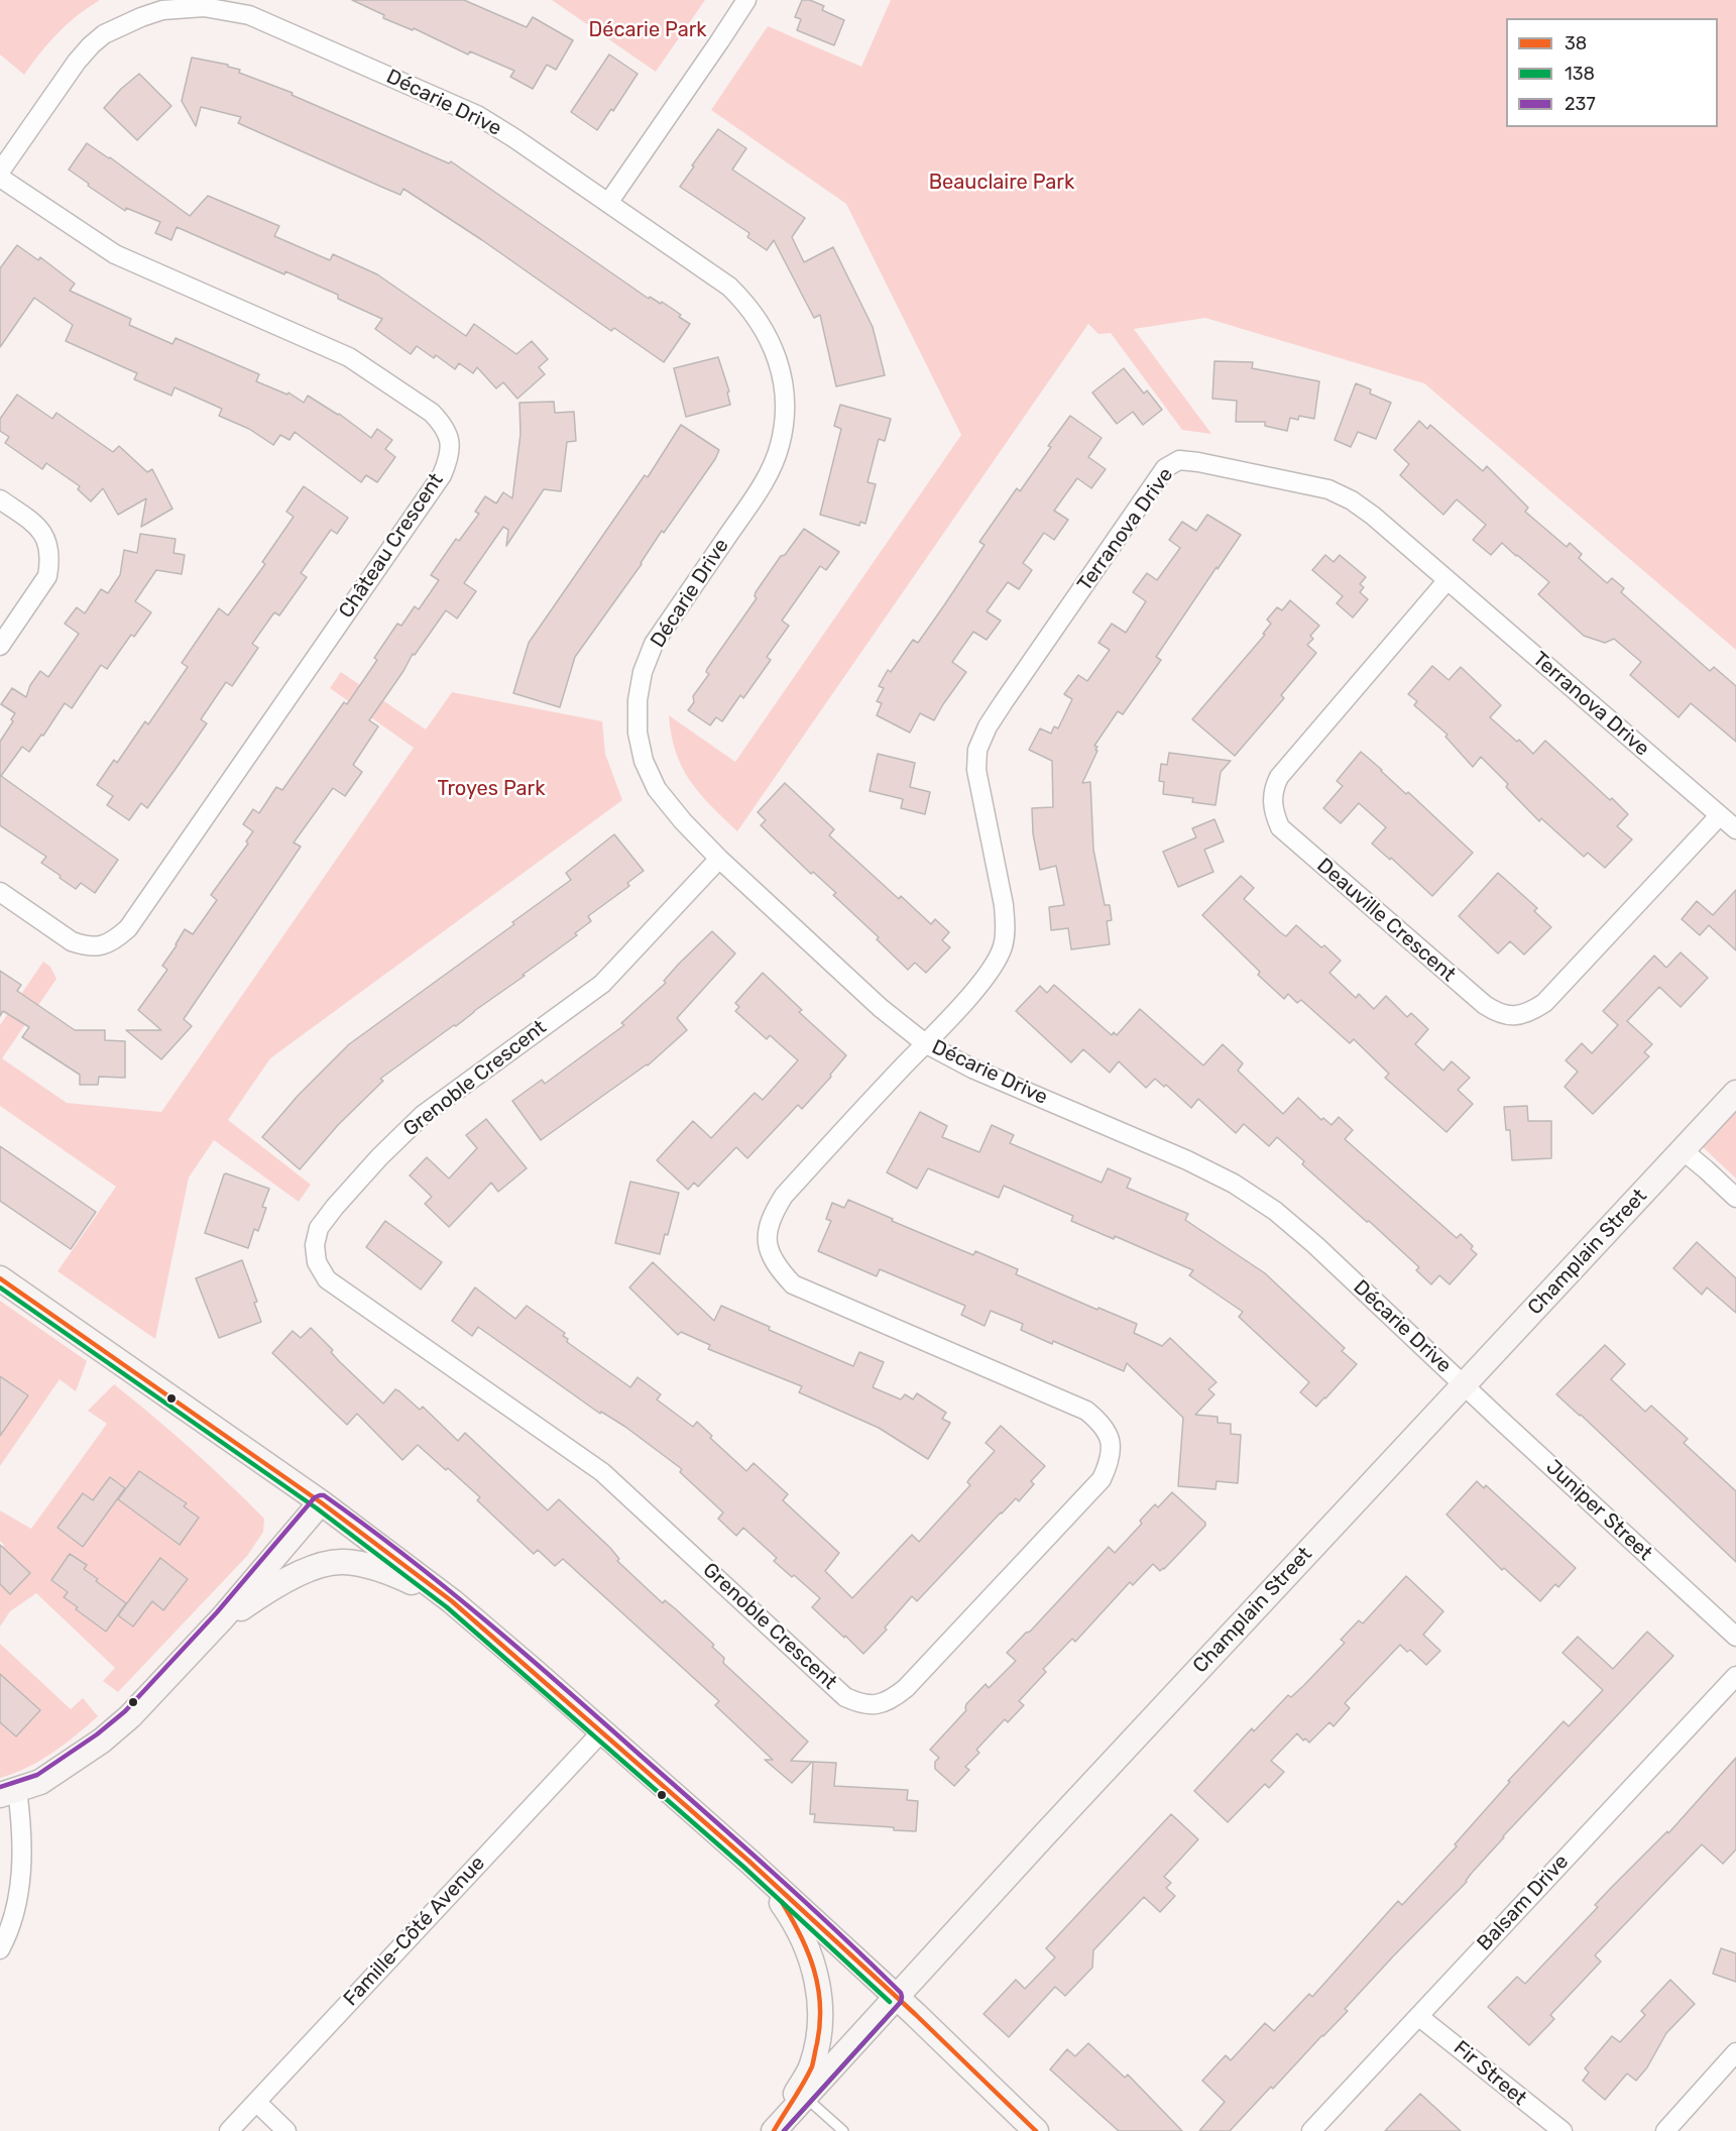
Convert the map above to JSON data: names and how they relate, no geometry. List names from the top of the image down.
{
  "streets": {
    "main road": ["Champlain Street"],
    "street": [
      "Décarie Drive",
      "Terranova Drive",
      "Château Crescent",
      "Deauville Crescent",
      "Grenoble Crescent",
      "Juniper Street",
      "Balsam Drive",
      "Famille-Côté Avenue",
      "Fir Street"
    ]
  },
  "crossings": [
    ["Décarie Drive", "Terranova Drive"],
    ["Décarie Drive", "Grenoble Crescent"],
    ["Décarie Drive", "Champlain Street"],
    ["Décarie Drive", "Juniper Street"],
    ["Terranova Drive", "Deauville Crescent"],
    ["Terranova Drive", "Grenoble Crescent"],
    ["Champlain Street", "Juniper Street"],
    ["Balsam Drive", "Fir Street"]
  ],
  "parks": ["Décarie Park", "Beauclaire Park", "Troyes Park"],
  "lines": ["transit line 38", "transit line 138", "transit line 237"],
  "legend": ["38", "138", "237"]
}
